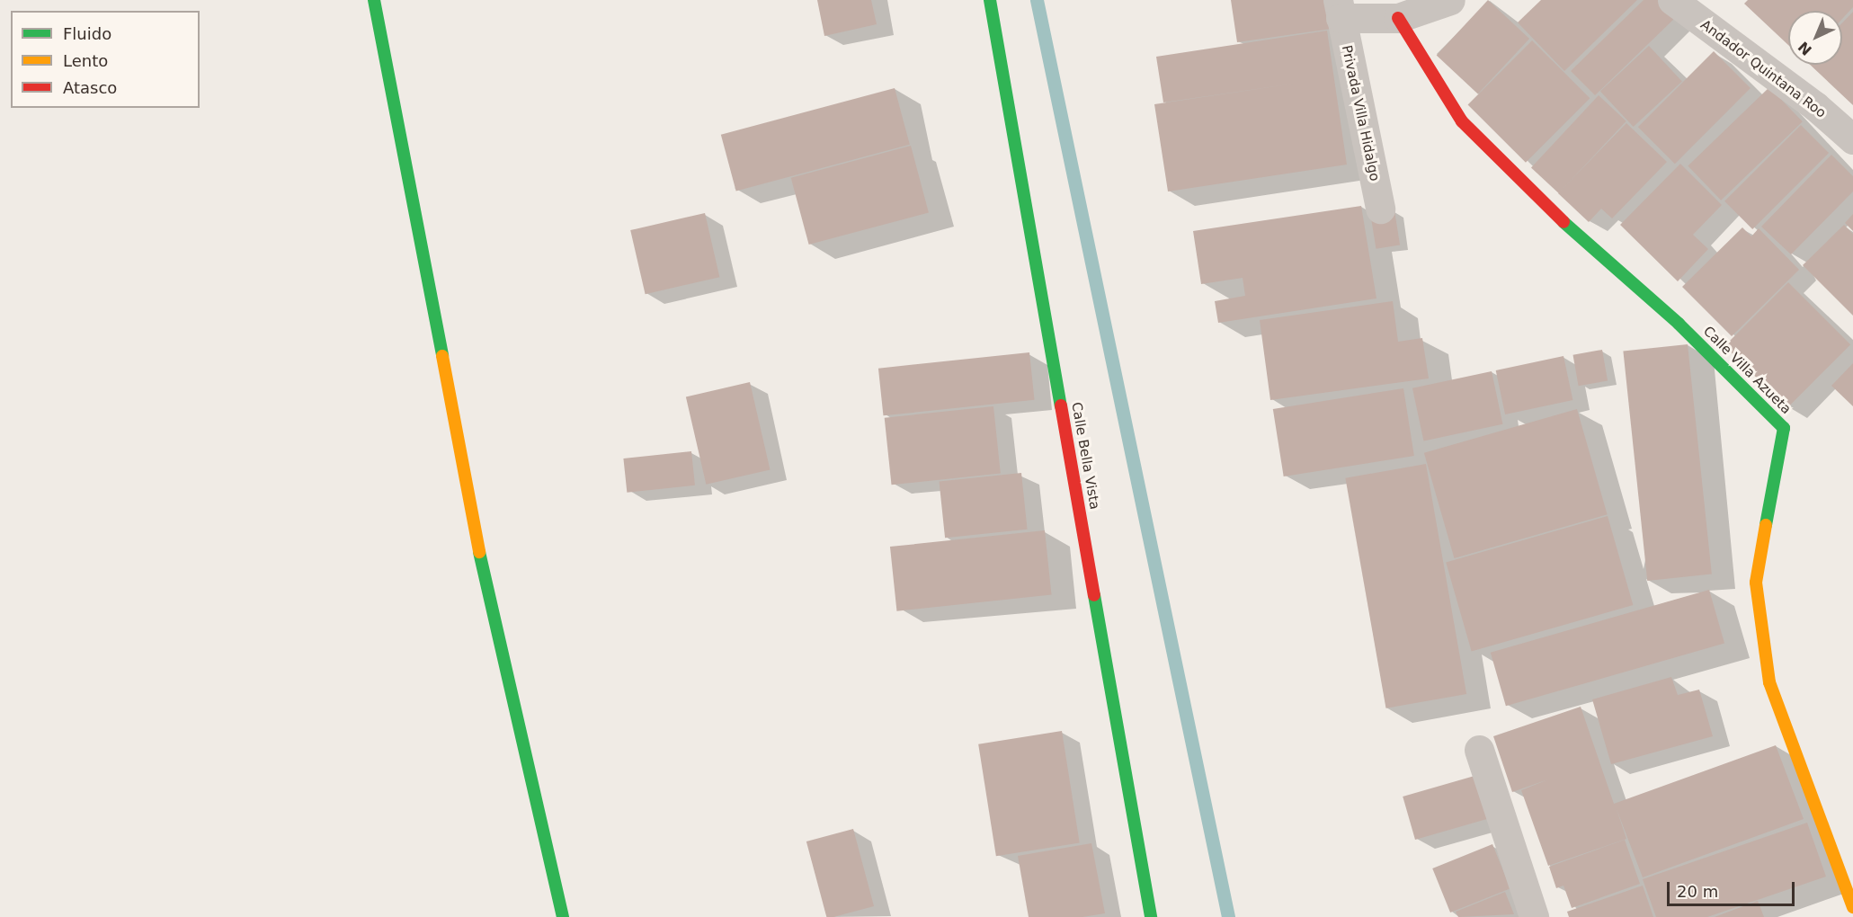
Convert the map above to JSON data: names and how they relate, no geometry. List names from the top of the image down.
{
  "streets": {
    "street": [
      "Andador Quintana Roo",
      "Privada Villa Hidalgo",
      "Calle Villa Azueta",
      "Calle Bella Vista"
    ]
  },
  "legend": ["Fluido", "Lento", "Atasco"],
  "scale_bar": "20 m",
  "north": "bottom left"
}
